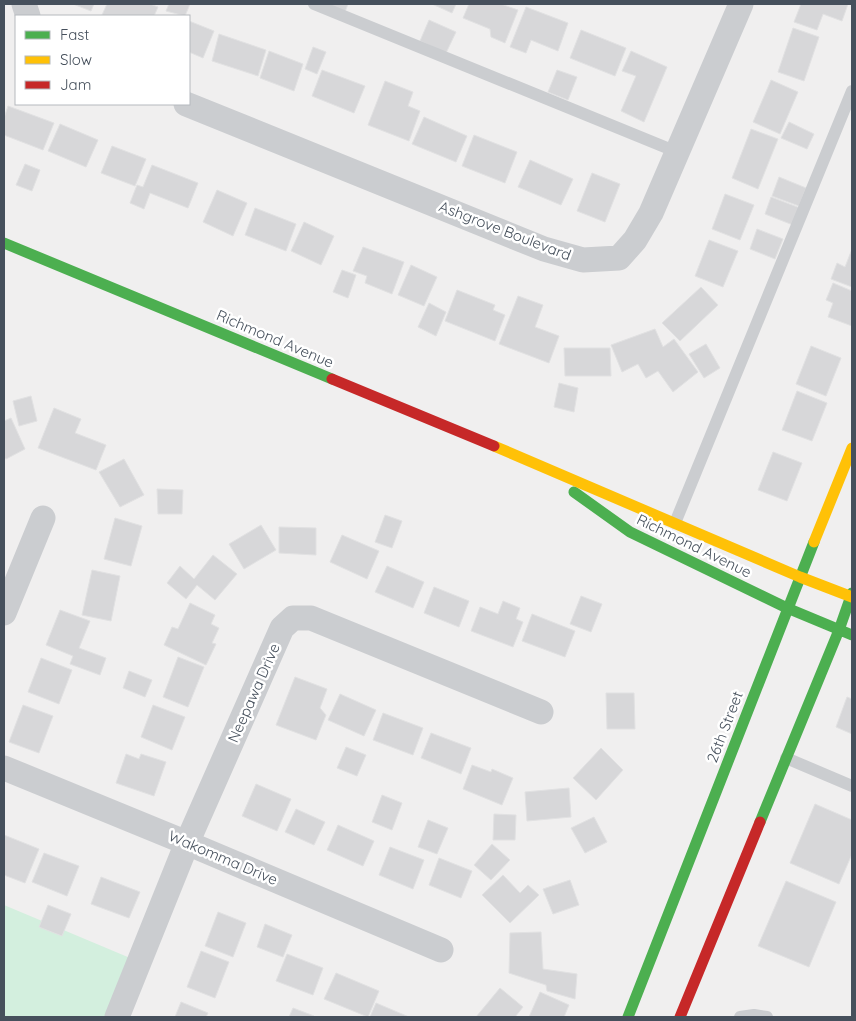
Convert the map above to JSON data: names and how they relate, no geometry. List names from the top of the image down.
{
  "streets": {
    "main road": ["Richmond Avenue", "26th Street"],
    "street": ["Ashgrove Boulevard", "Neepawa Drive", "Wakomma Drive"]
  },
  "crossings": [
    ["Richmond Avenue", "26th Street"],
    ["Neepawa Drive", "Wakomma Drive"]
  ],
  "legend": ["Fast", "Slow", "Jam"]
}
